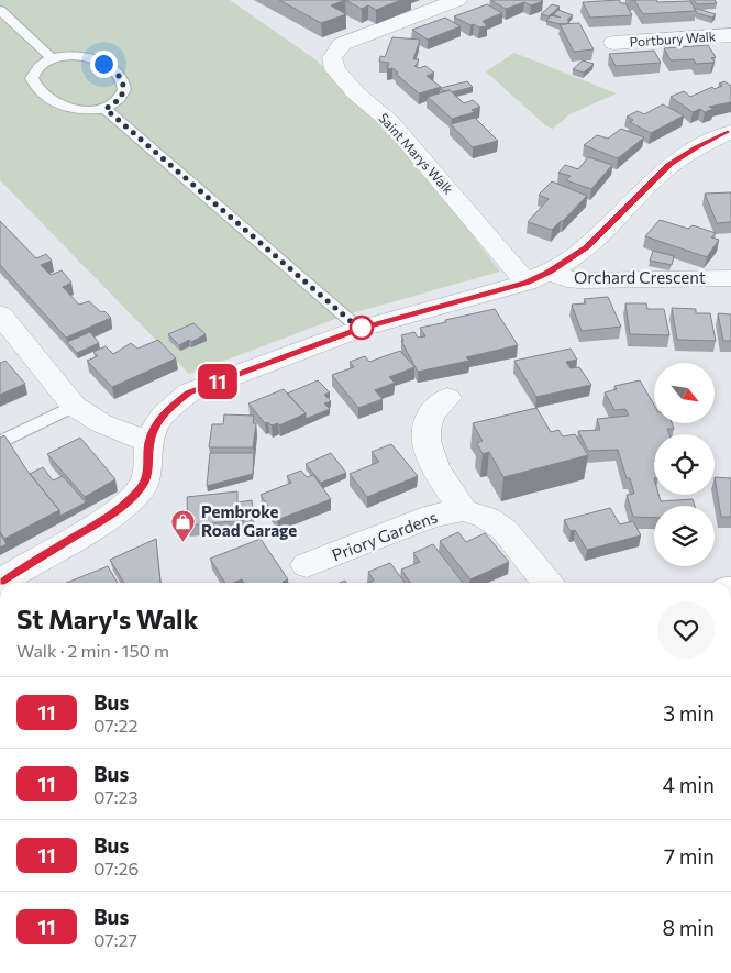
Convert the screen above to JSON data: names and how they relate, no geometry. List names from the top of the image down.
{
  "streets": {
    "street": [
      "Portbury Walk",
      "Saint Marys Walk",
      "Orchard Crescent",
      "Priory Gardens"
    ]
  },
  "crossings": [
    ["Saint Marys Walk", "Orchard Crescent"]
  ],
  "places": {
    "shop": ["Pembroke Road Garage"]
  },
  "lines": ["bus line 11"],
  "north": "bottom right",
  "page": {
    "on_map": "11",
    "heading": ["St Mary's Walk", "Walk · 2 min · 150 m"],
    "list": [
      {
        "mark": "11",
        "name": "Bus",
        "note": "07:22",
        "value": "3 min"
      },
      {
        "mark": "11",
        "name": "Bus",
        "note": "07:23",
        "value": "4 min"
      },
      {
        "mark": "11",
        "name": "Bus",
        "note": "07:26",
        "value": "7 min"
      },
      {
        "mark": "11",
        "name": "Bus",
        "note": "07:27",
        "value": "8 min"
      }
    ]
  }
}
